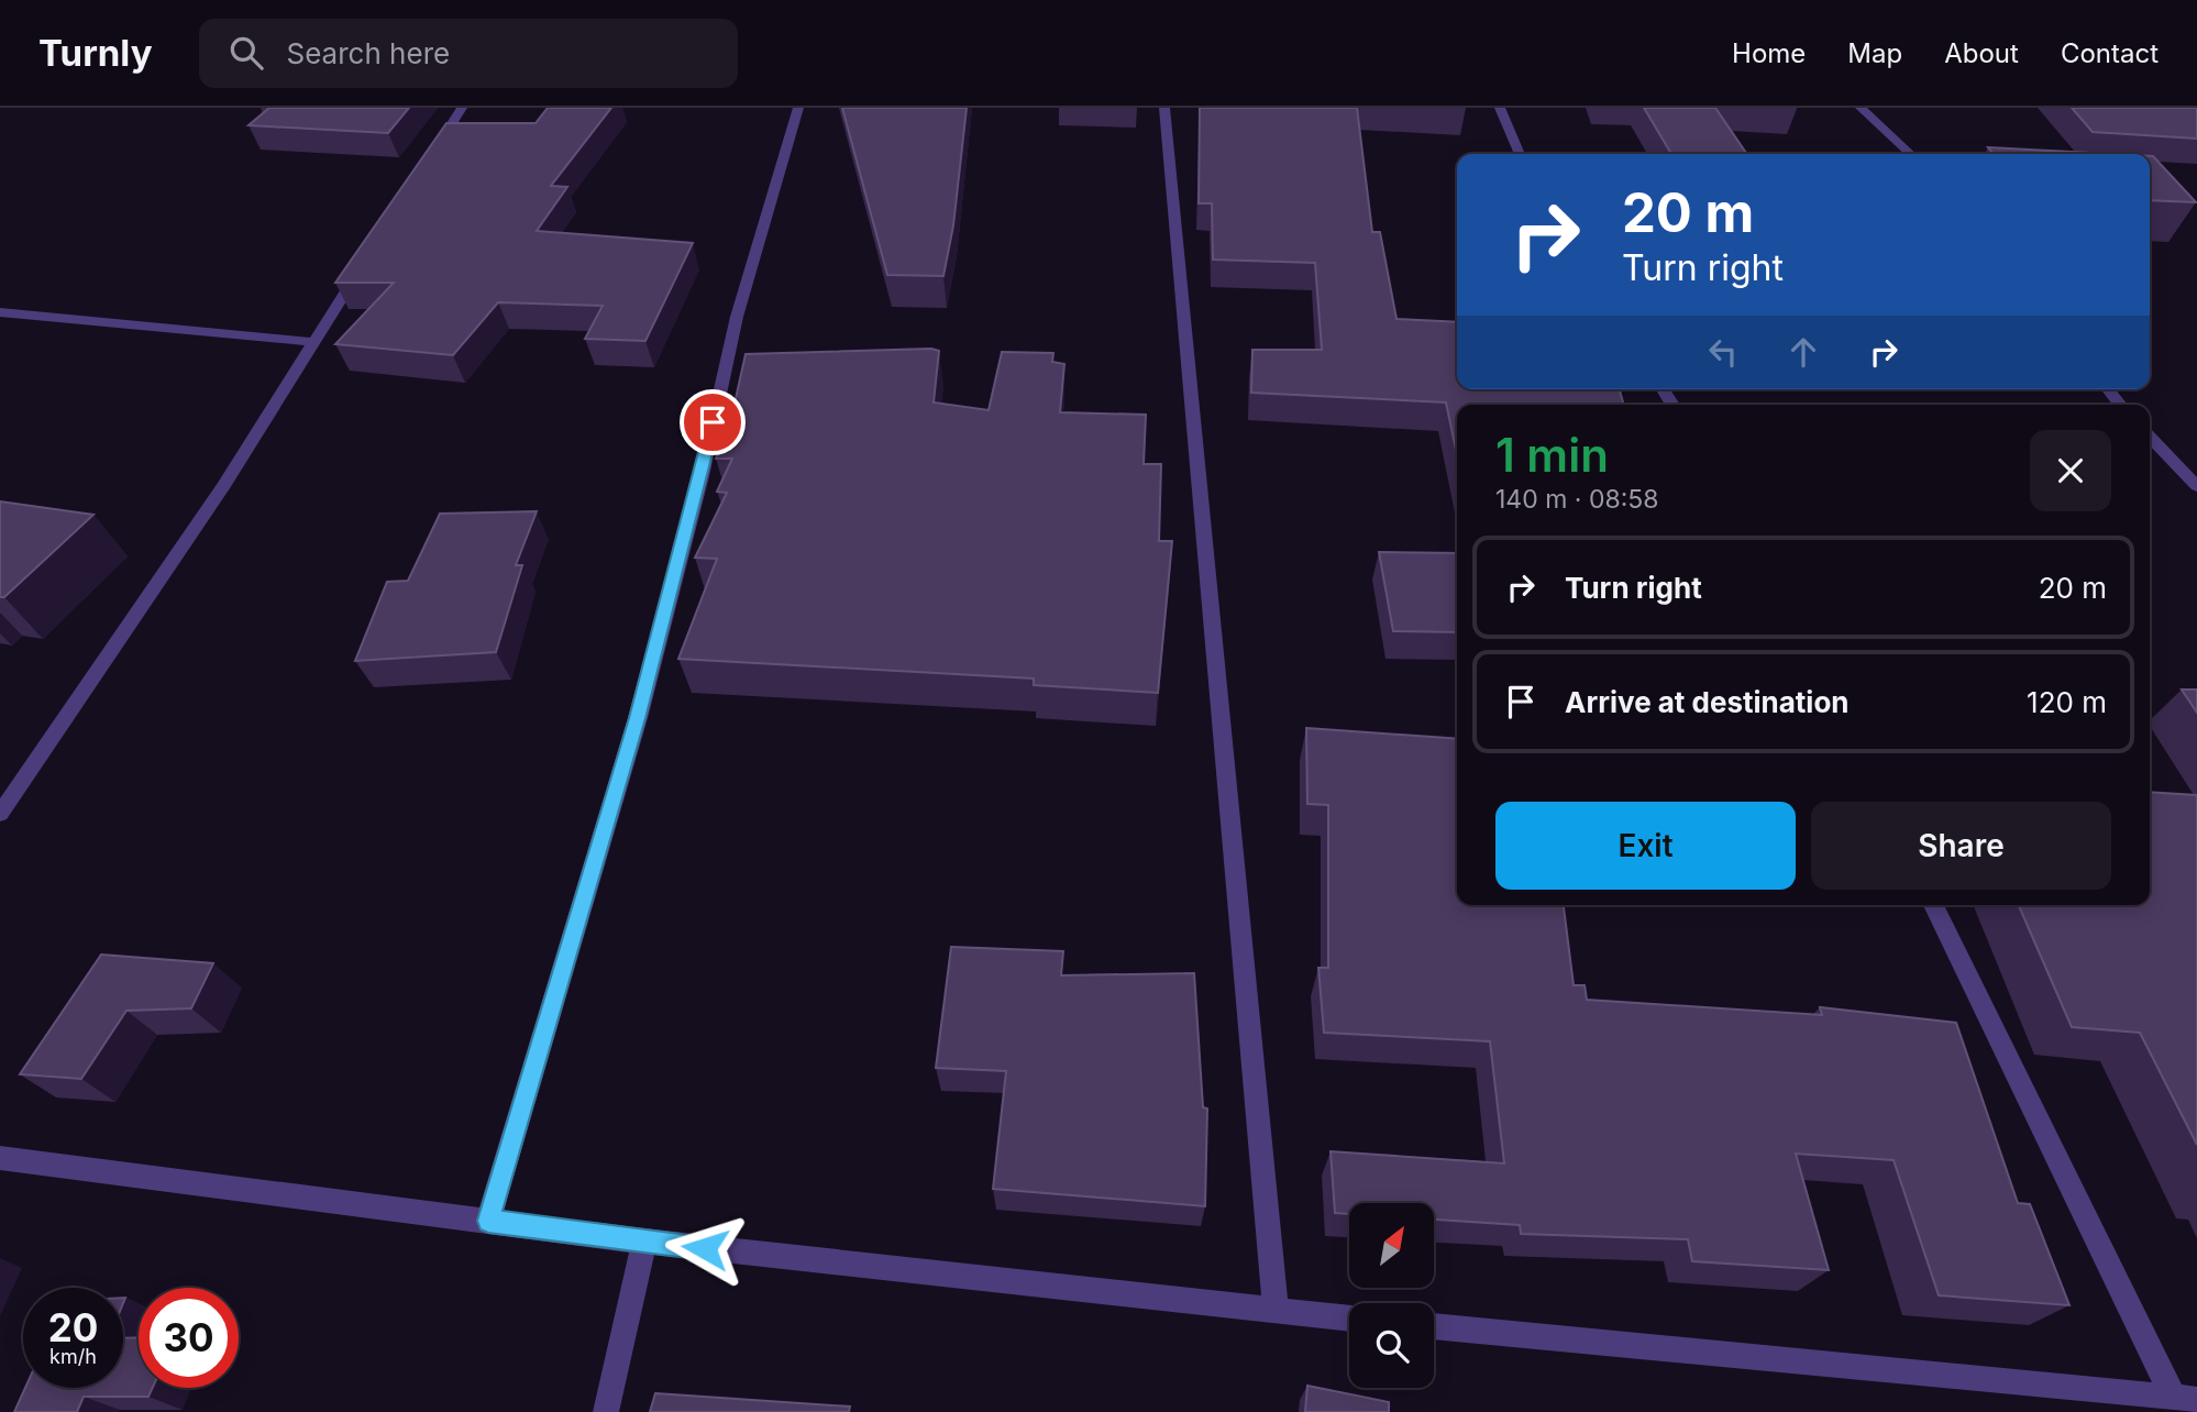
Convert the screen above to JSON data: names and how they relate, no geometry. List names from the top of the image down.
{
  "north": "top right",
  "page": {
    "header": "Turnly",
    "search": "Search here",
    "nav": [
      "Home",
      "Map",
      "About",
      "Contact"
    ],
    "turn": ["20 m", "Turn right"],
    "heading": ["1 min", "140 m · 08:58"],
    "list": [
      {
        "name": "Turn right",
        "value": "20 m"
      },
      {
        "name": "Arrive at destination",
        "value": "120 m"
      }
    ],
    "buttons": ["Exit", "Share"],
    "speed": "20 km/h",
    "limit": "30"
  }
}
